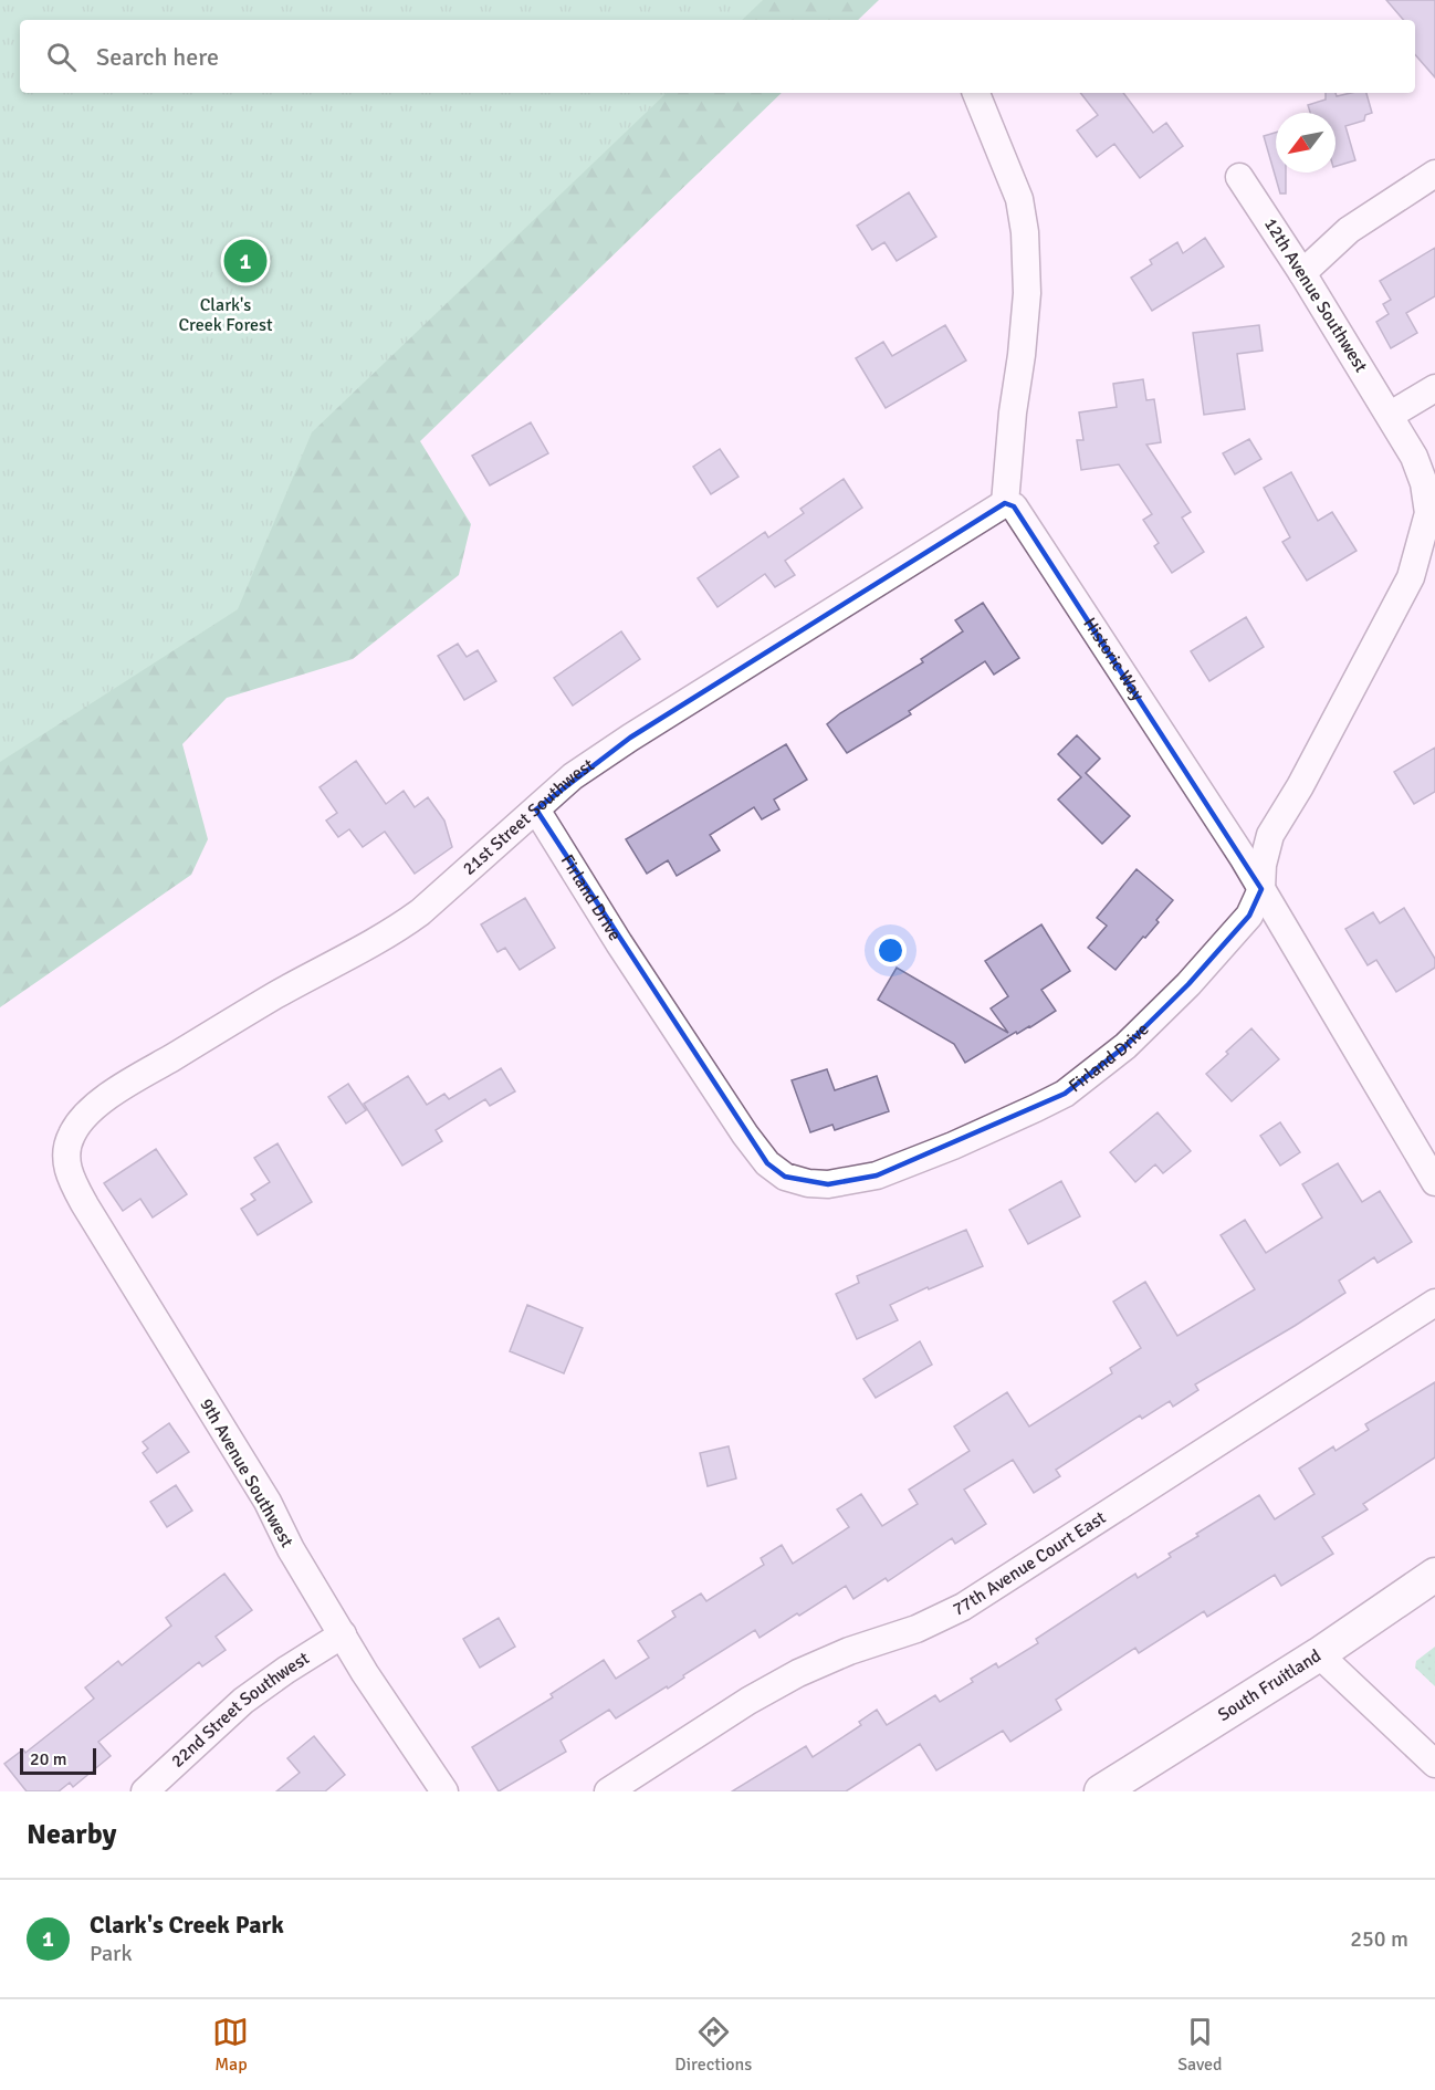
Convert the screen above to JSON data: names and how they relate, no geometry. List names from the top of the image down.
{
  "streets": {
    "street": [
      "12th Avenue Southwest",
      "Historic Way",
      "21st Street Southwest",
      "Firland Drive",
      "9th Avenue Southwest",
      "77th Avenue Court East",
      "South Fruitland",
      "22nd Street Southwest"
    ]
  },
  "crossings": [
    ["12th Avenue Southwest", "Firland Drive"],
    ["Historic Way", "21st Street Southwest"],
    ["Historic Way", "Firland Drive"],
    ["21st Street Southwest", "Firland Drive"],
    ["21st Street Southwest", "9th Avenue Southwest"],
    ["9th Avenue Southwest", "22nd Street Southwest"]
  ],
  "parks": ["Clark's Creek Forest"],
  "scale_bar": "20 m",
  "north": "bottom left",
  "page": {
    "search": "Search here",
    "pins": "1",
    "scale": "20 m",
    "heading": "Nearby",
    "list": [
      {
        "mark": "1",
        "name": "Clark's Creek Park",
        "note": "Park",
        "value": "250 m"
      }
    ],
    "nav": ["Map", "Directions", "Saved"]
  }
}
